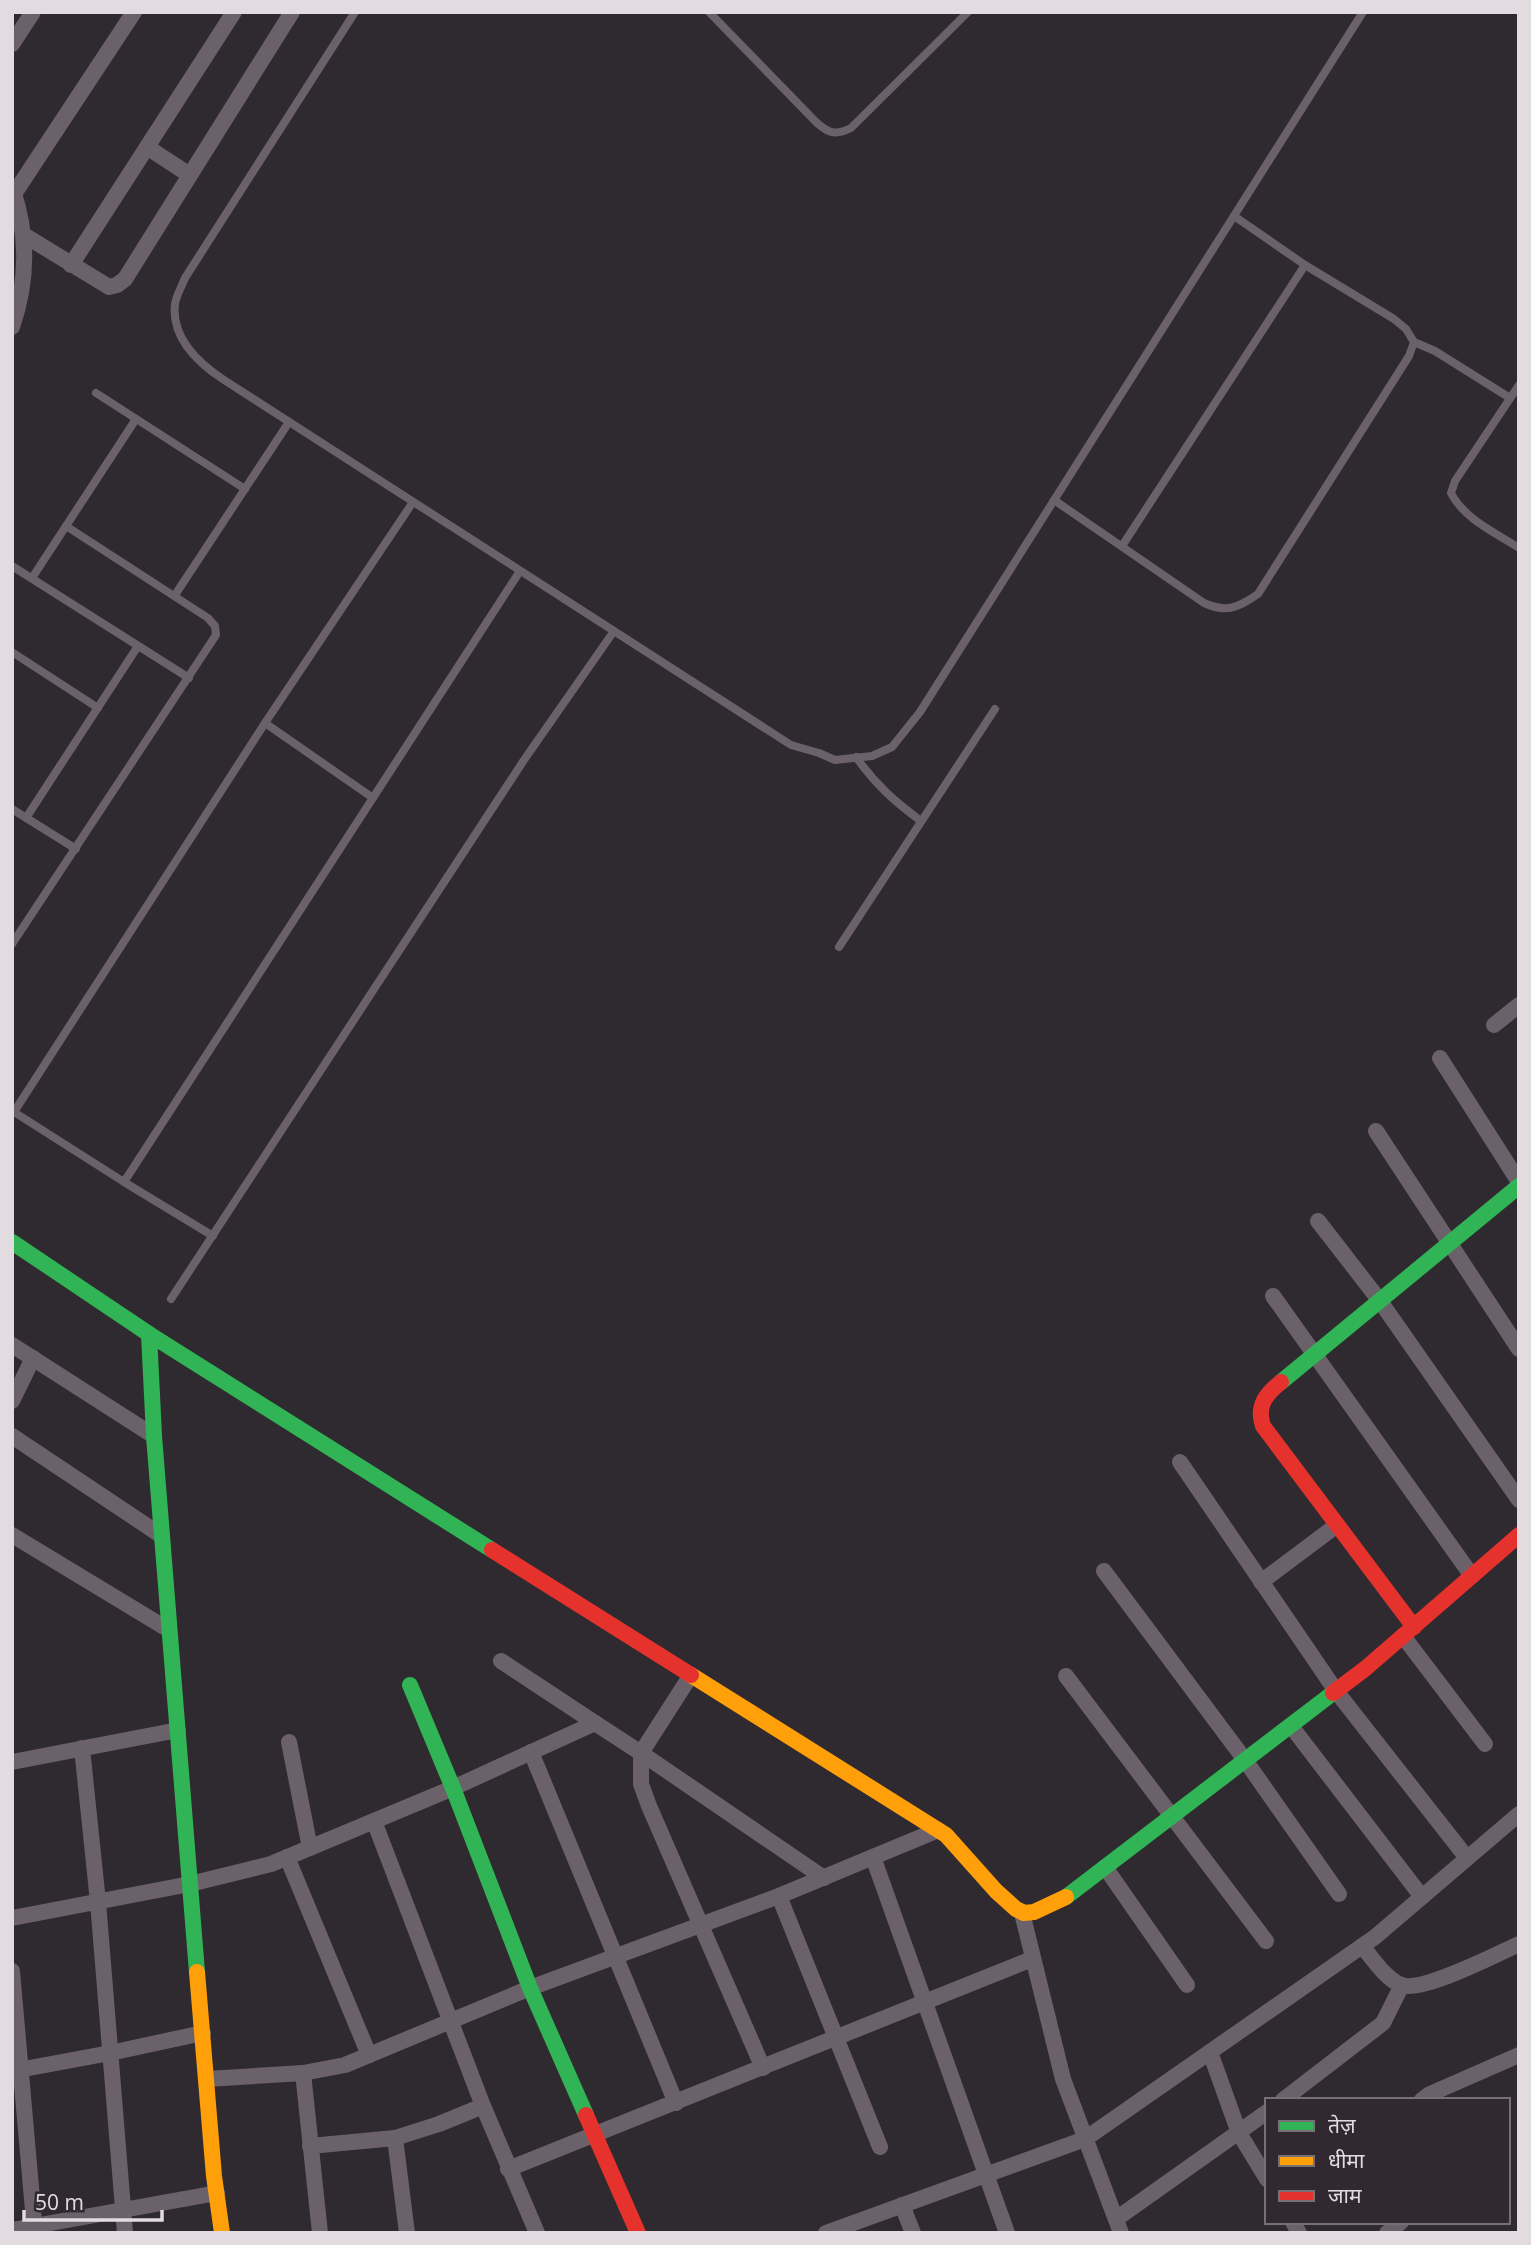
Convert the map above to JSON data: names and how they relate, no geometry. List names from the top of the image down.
{
  "legend": ["तेज़", "धीमा", "जाम"],
  "scale_bar": "50 m"
}
